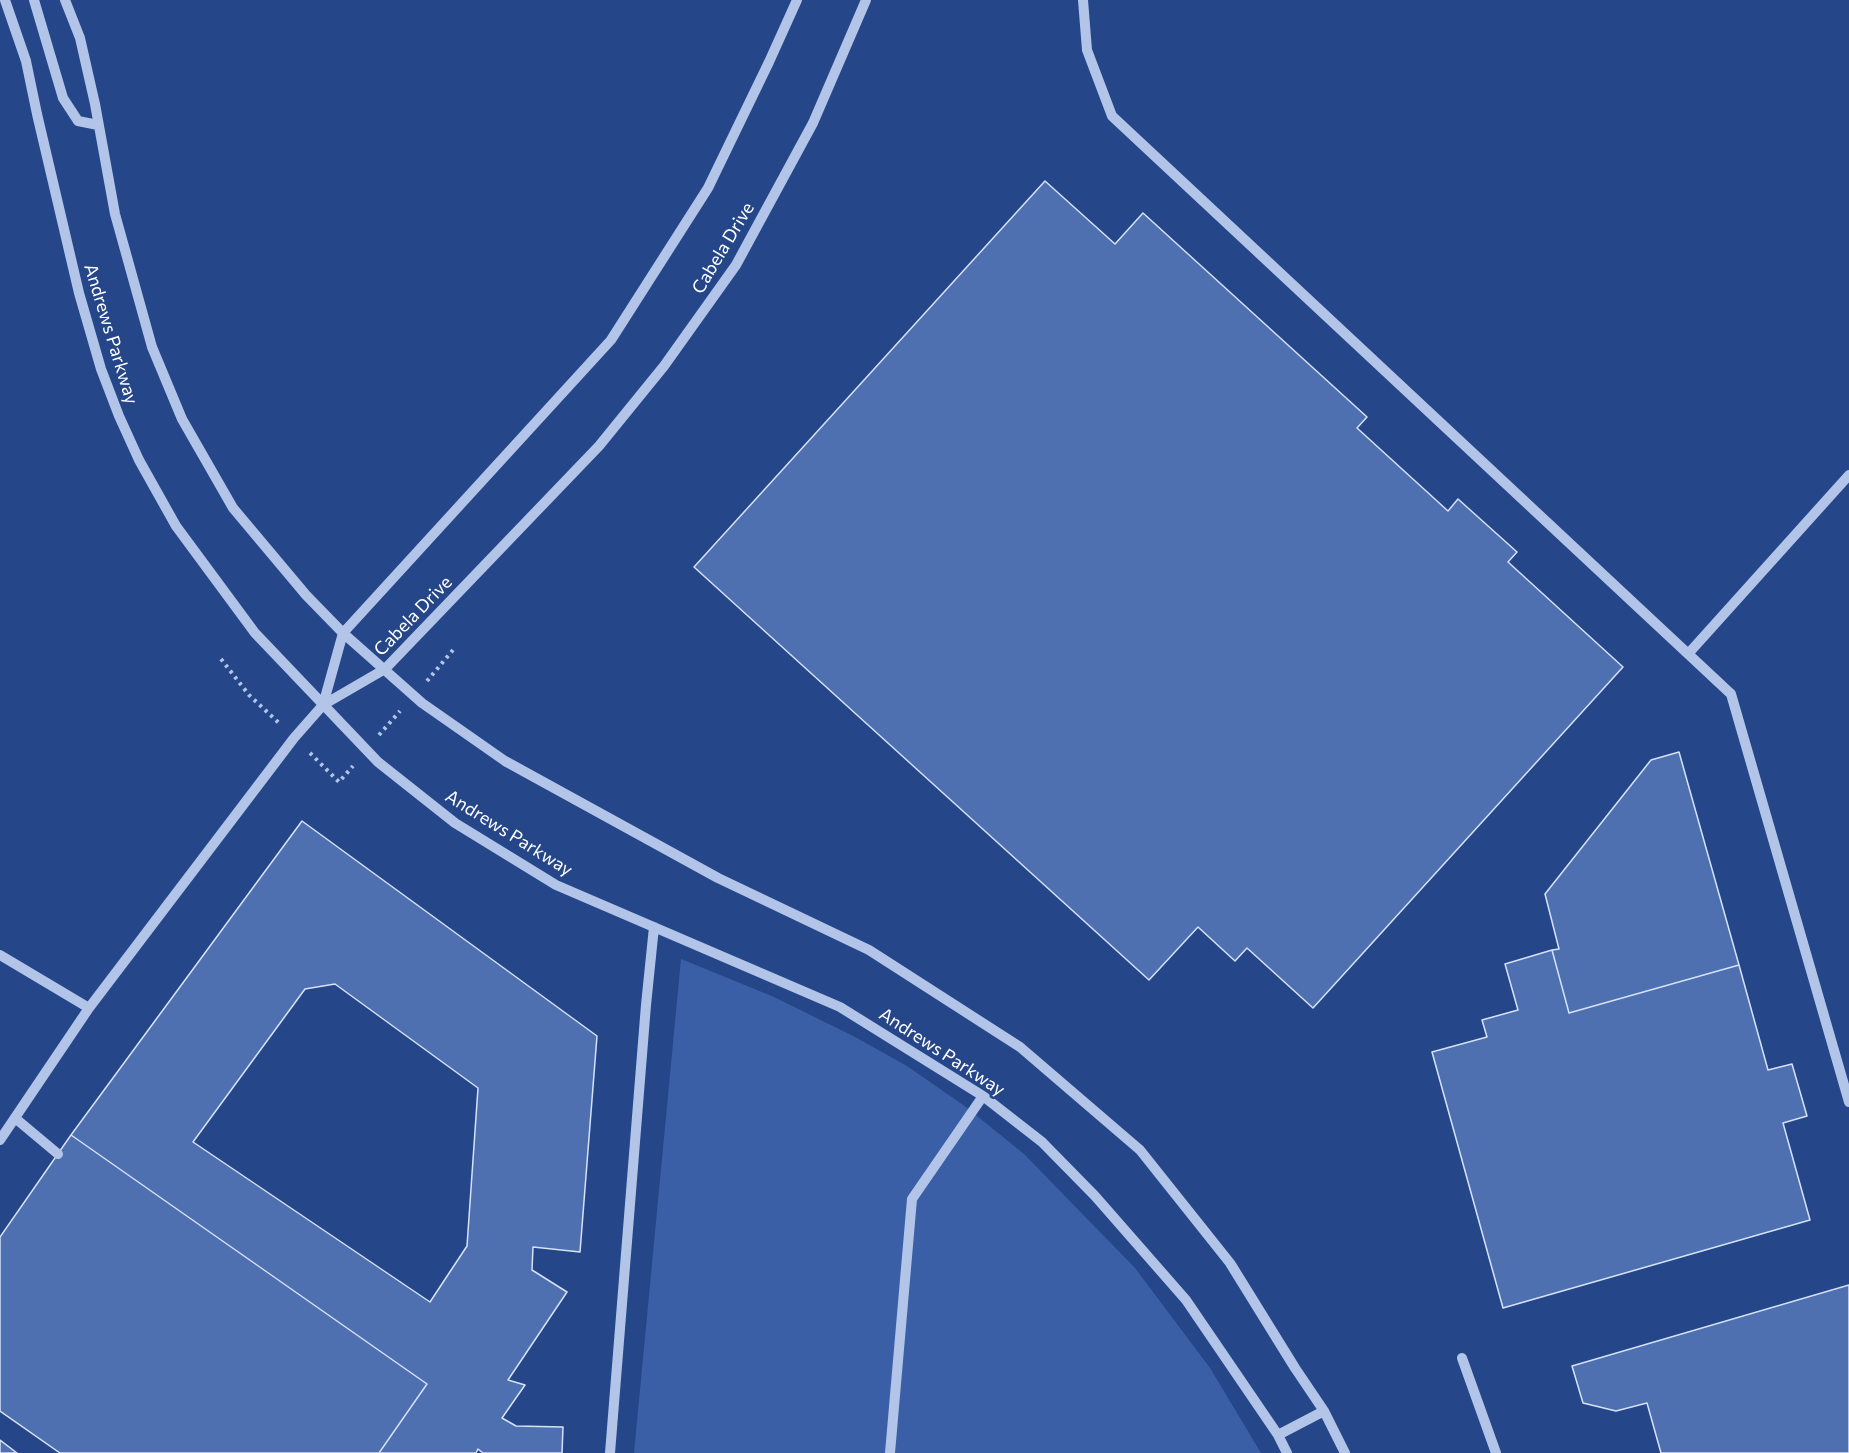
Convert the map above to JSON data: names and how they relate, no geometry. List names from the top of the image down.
{
  "streets": {
    "street": ["Cabela Drive", "Andrews Parkway"]
  },
  "crossings": [
    ["Cabela Drive", "Andrews Parkway"]
  ]
}
